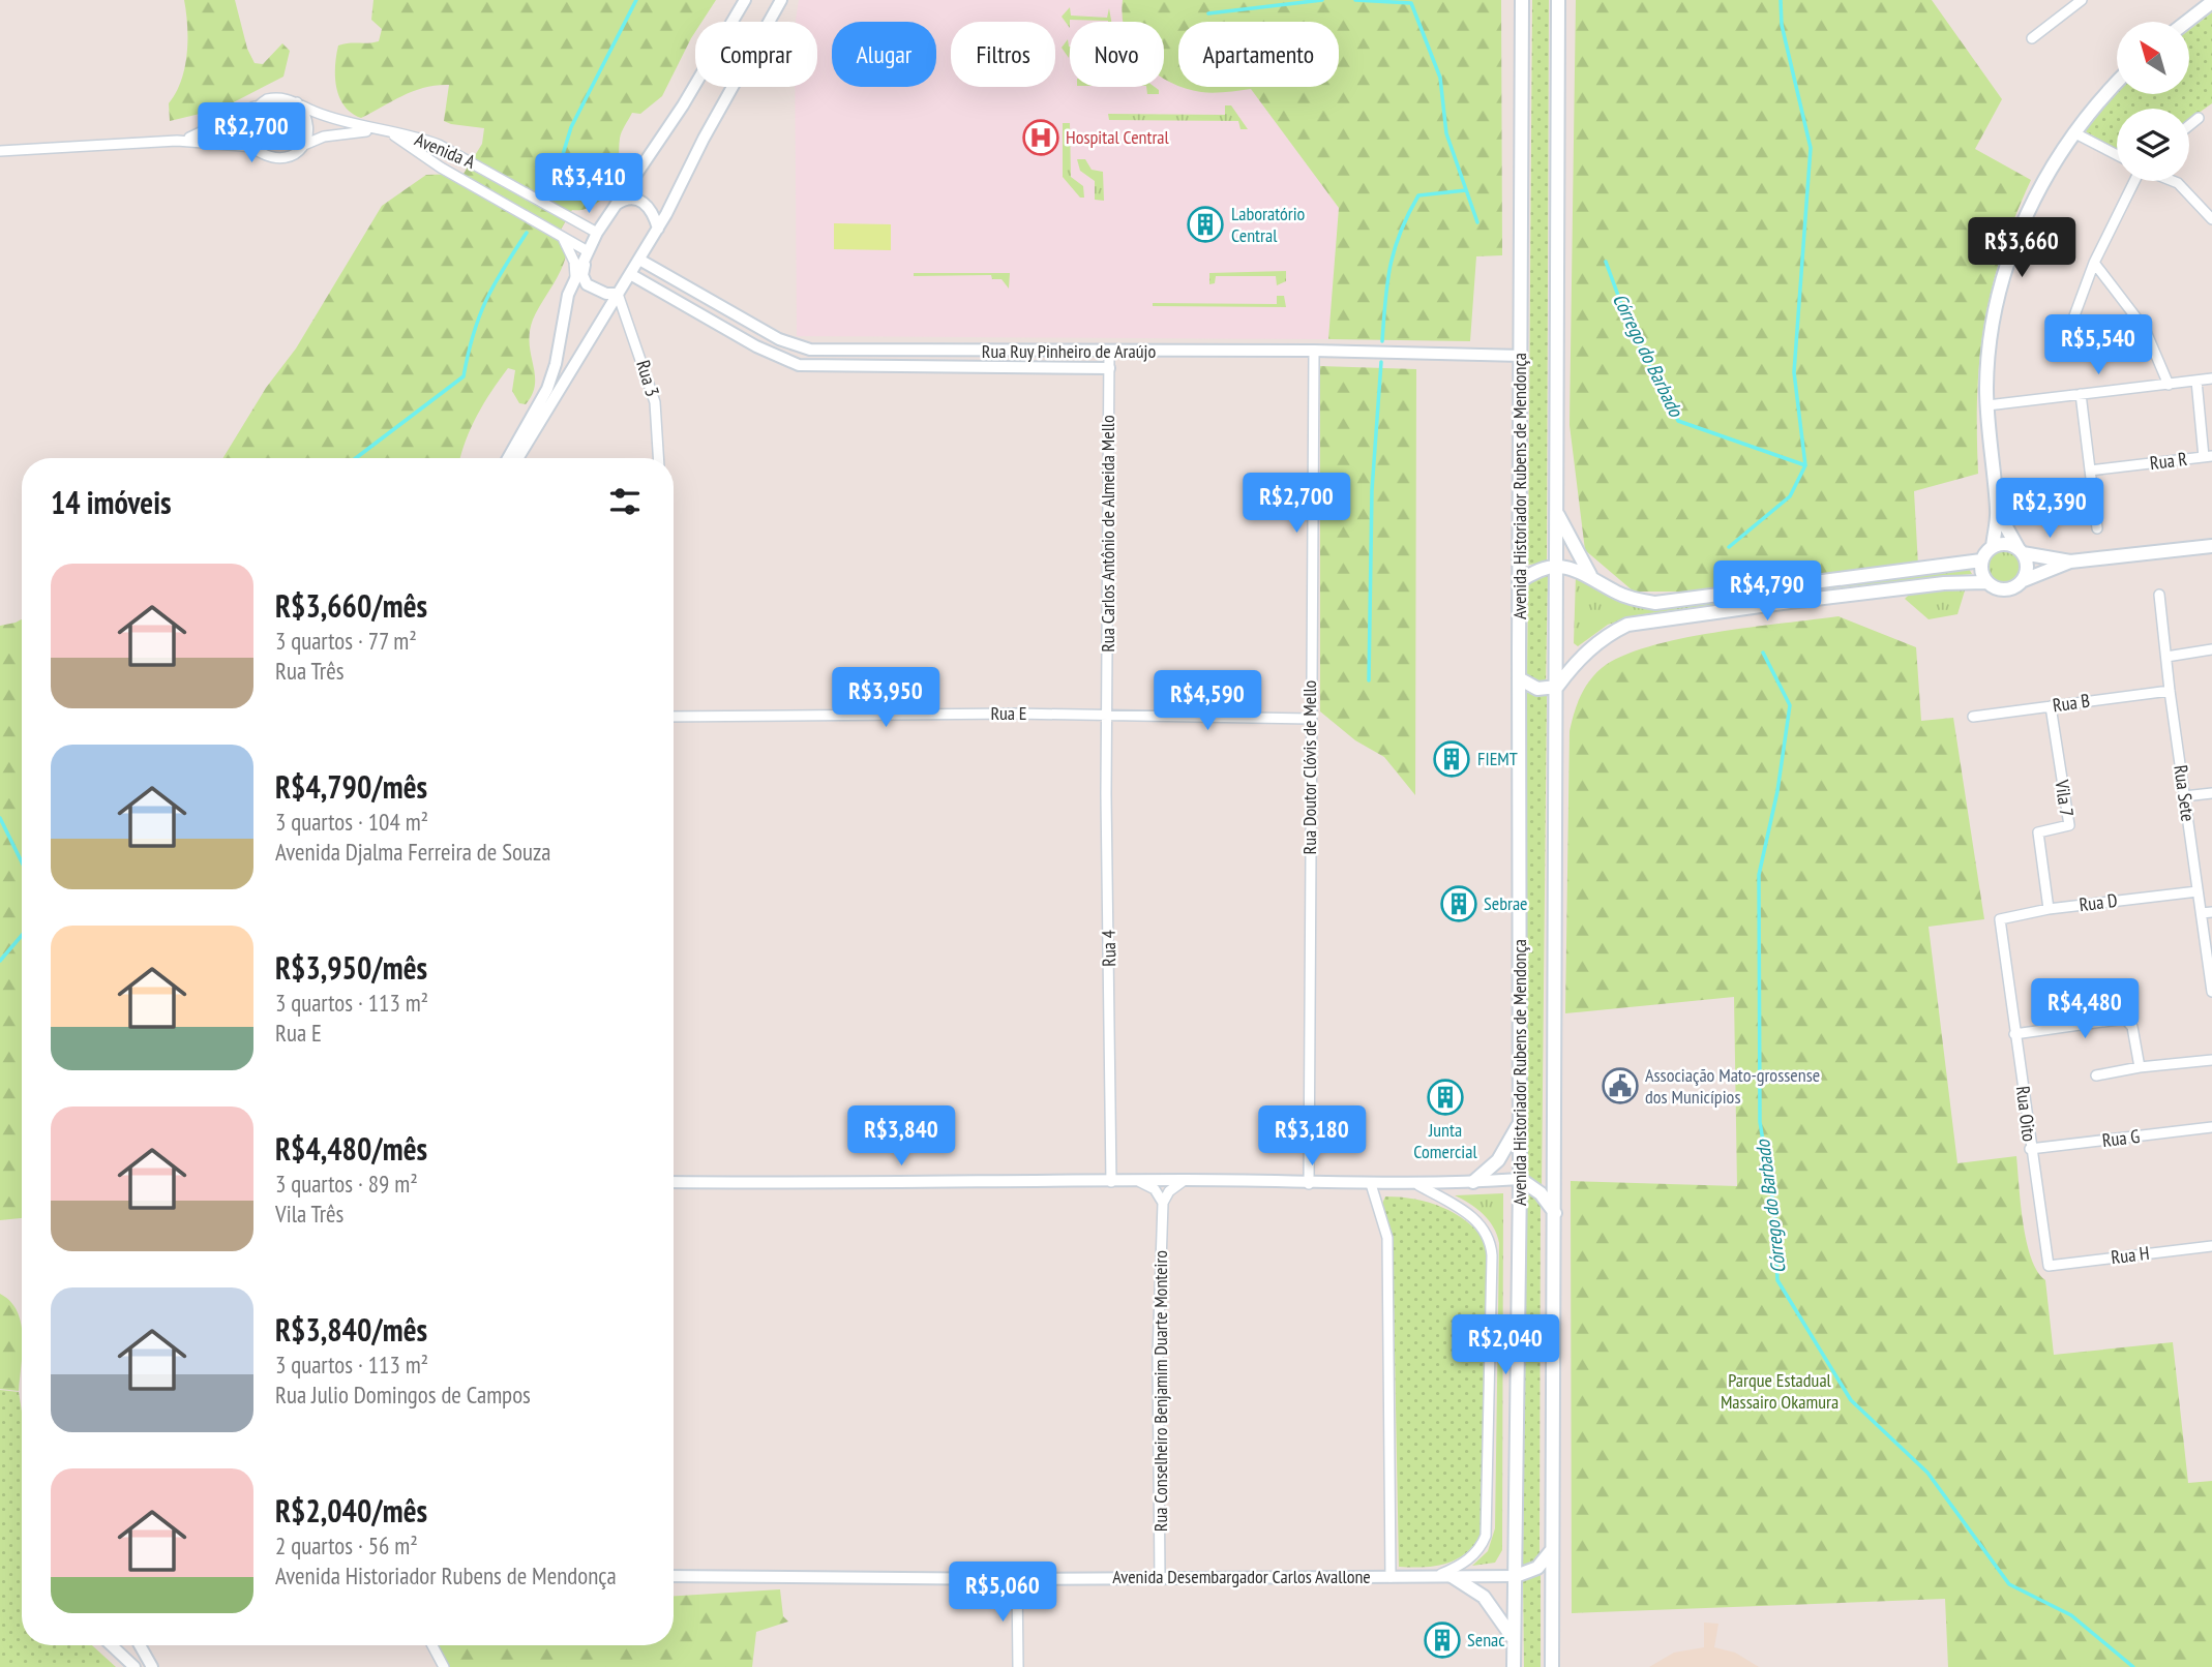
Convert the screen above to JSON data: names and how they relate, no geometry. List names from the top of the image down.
{
  "streets": {
    "main road": ["Avenida Historiador Rubens de Mendonça"],
    "street": [
      "Avenida A",
      "Rua Ruy Pinheiro de Araújo",
      "Rua 3",
      "Rua R",
      "Rua Carlos Antônio de Almeida Mello",
      "Rua B",
      "Rua E",
      "Rua Doutor Clóvis de Mello",
      "Rua Sete",
      "Vila 7",
      "Rua D",
      "Rua 4",
      "Rua Oito",
      "Rua G",
      "Rua H",
      "Rua Conselheiro Benjamim Duarte Monteiro",
      "Avenida Desembargador Carlos Avallone"
    ]
  },
  "crossings": [
    ["Rua Ruy Pinheiro de Araújo", "Avenida Historiador Rubens de Mendonça"],
    ["Rua Ruy Pinheiro de Araújo", "Rua Carlos Antônio de Almeida Mello"],
    ["Rua Ruy Pinheiro de Araújo", "Rua Doutor Clóvis de Mello"],
    ["Avenida Historiador Rubens de Mendonça", "Avenida Desembargador Carlos Avallone"],
    ["Rua Carlos Antônio de Almeida Mello", "Rua E"],
    ["Rua Carlos Antônio de Almeida Mello", "Rua 4"],
    ["Rua B", "Rua Sete"],
    ["Rua B", "Vila 7"],
    ["Rua E", "Rua Doutor Clóvis de Mello"],
    ["Rua E", "Rua 4"],
    ["Rua Sete", "Rua D"],
    ["Vila 7", "Rua D"],
    ["Rua D", "Rua Oito"],
    ["Rua Oito", "Rua G"],
    ["Rua Oito", "Rua H"],
    ["Rua Conselheiro Benjamim Duarte Monteiro", "Avenida Desembargador Carlos Avallone"]
  ],
  "water": ["Córrego do Barbado"],
  "parks": ["Parque Estadual Massairo Okamura"],
  "places": {
    "hospital": ["Hospital Central"],
    "building": [
      "Laboratório Central",
      "FIEMT",
      "Sebrae",
      "Junta Comercial",
      "Senac"
    ],
    "public building": ["Associação Mato-grossense dos Municípios"]
  },
  "north": "top left",
  "page": {
    "chip": [
      "Comprar",
      "Alugar",
      "Filtros",
      "Novo",
      "Apartamento"
    ],
    "price": [
      "R$2,700",
      "R$3,410",
      "R$3,660",
      "R$5,540",
      "R$2,700",
      "R$2,390",
      "R$4,790",
      "R$3,950",
      "R$4,590",
      "R$4,480",
      "R$3,840",
      "R$3,180",
      "R$2,040",
      "R$5,060"
    ],
    "heading": "14 imóveis",
    "list": [
      {
        "name": "R$3,660/mês",
        "note": "3 quartos · 77 m² · Rua Três"
      },
      {
        "name": "R$4,790/mês",
        "note": "3 quartos · 104 m² · Avenida Djalma Ferreira de Souza"
      },
      {
        "name": "R$3,950/mês",
        "note": "3 quartos · 113 m² · Rua E"
      },
      {
        "name": "R$4,480/mês",
        "note": "3 quartos · 89 m² · Vila Três"
      },
      {
        "name": "R$3,840/mês",
        "note": "3 quartos · 113 m² · Rua Julio Domingos de Campos"
      },
      {
        "name": "R$2,040/mês",
        "note": "2 quartos · 56 m² · Avenida Historiador Rubens de Mendonça"
      }
    ]
  }
}
